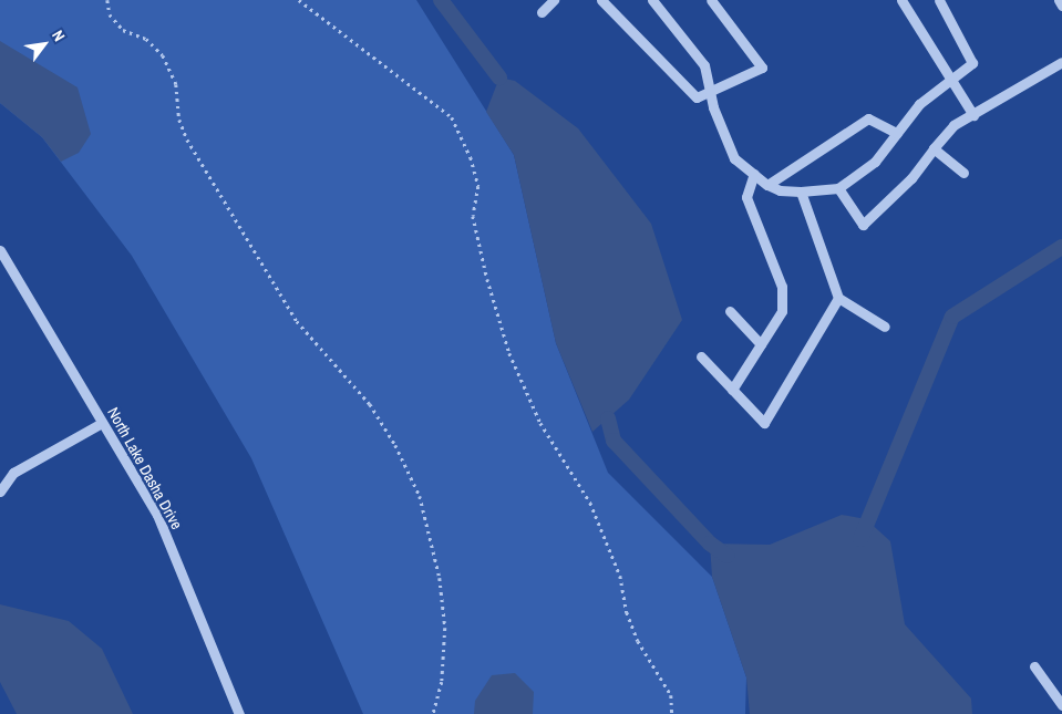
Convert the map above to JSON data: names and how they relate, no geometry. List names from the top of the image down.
{
  "streets": {
    "street": ["North Lake Dasha Drive"]
  },
  "north": "top right"
}
